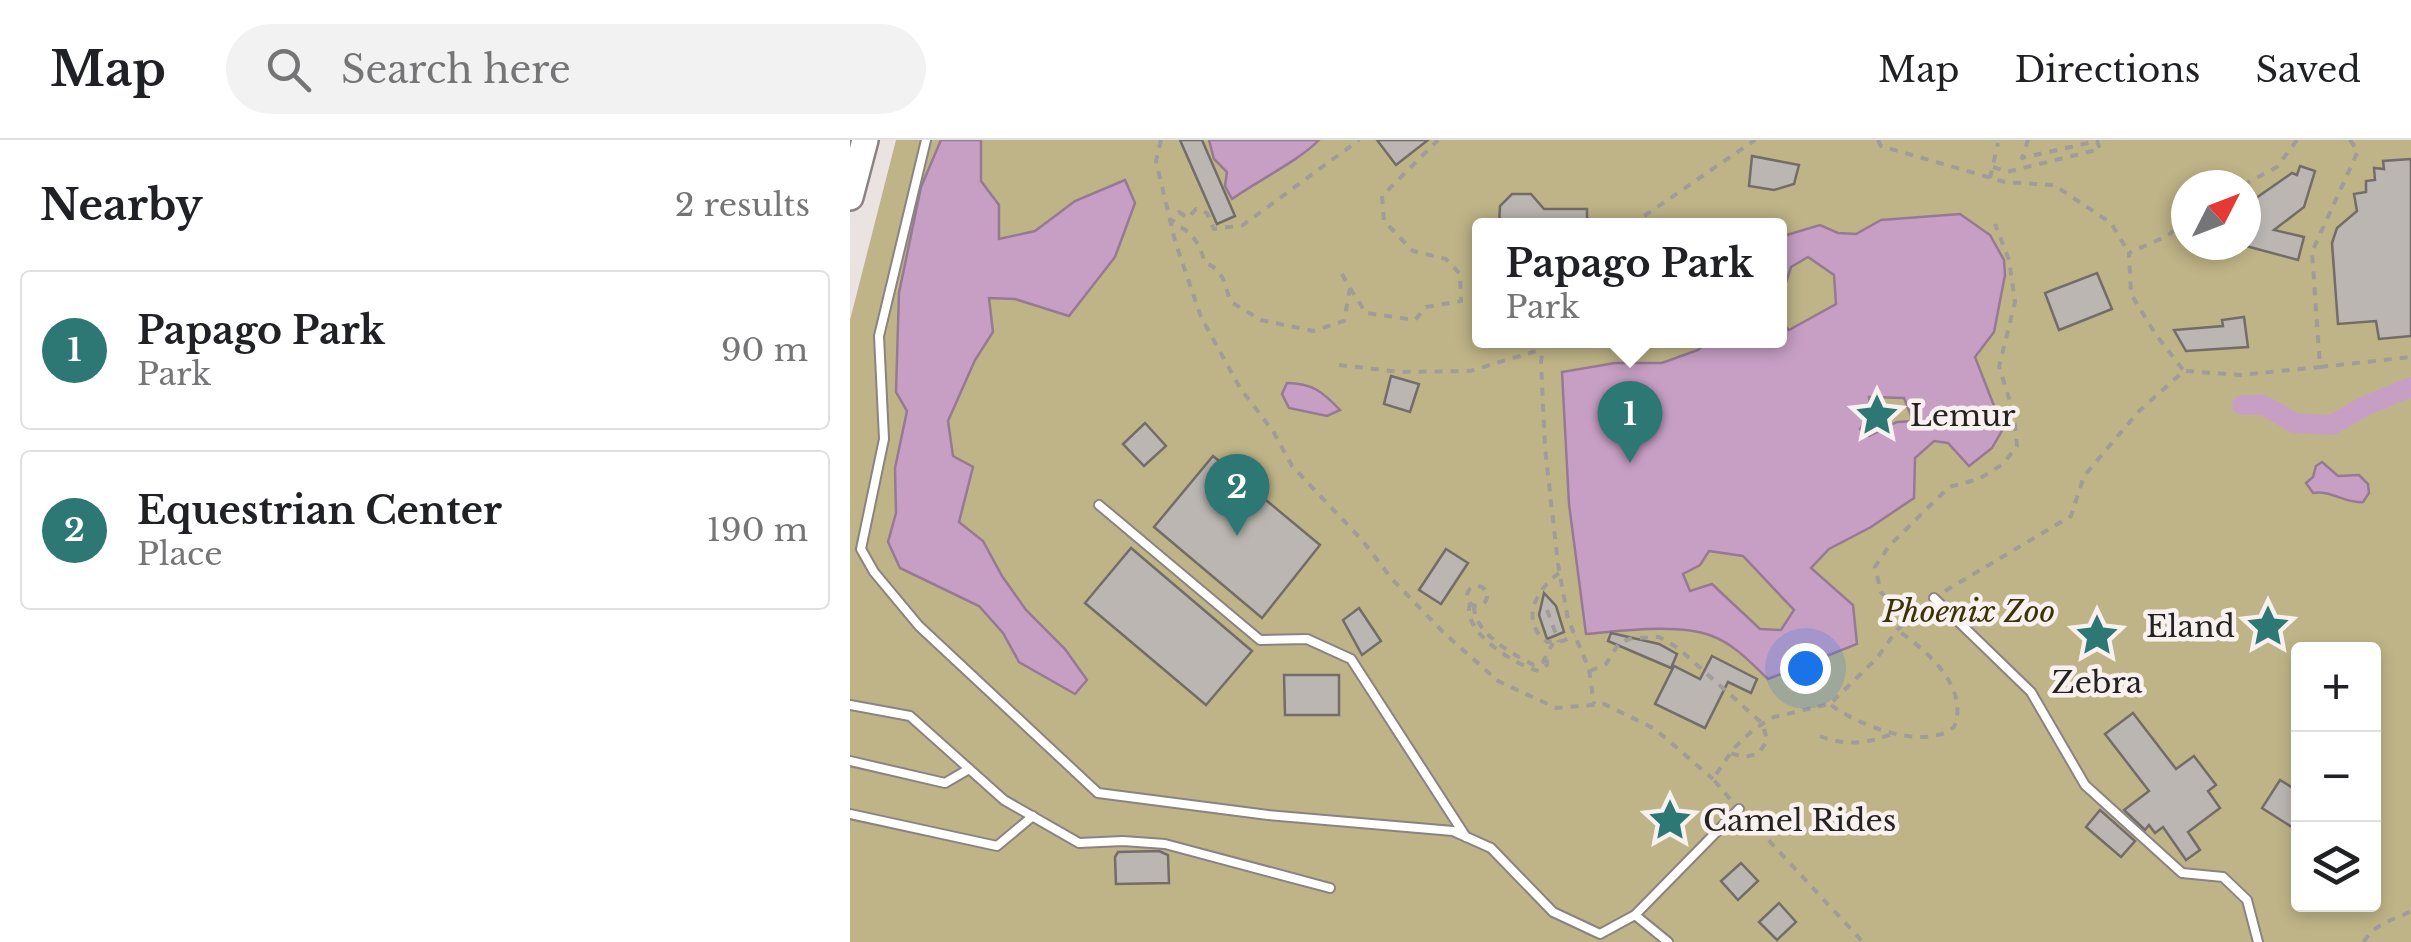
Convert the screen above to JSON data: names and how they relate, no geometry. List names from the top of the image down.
{
  "parks": ["Phoenix Zoo"],
  "places": {
    "place": [
      "Lemur",
      "Eland",
      "Zebra",
      "Camel Rides"
    ]
  },
  "north": "top right",
  "page": {
    "header": "Map",
    "search": "Search here",
    "nav": ["Map", "Directions", "Saved"],
    "heading": ["Nearby", "2 results"],
    "popup": ["Papago Park", "Park"],
    "list": [
      {
        "mark": "1",
        "name": "Papago Park",
        "note": "Park",
        "value": "90 m"
      },
      {
        "mark": "2",
        "name": "Equestrian Center",
        "note": "Place",
        "value": "190 m"
      }
    ],
    "pins": ["1", "2"],
    "map_buttons": ["+", "−"]
  }
}
